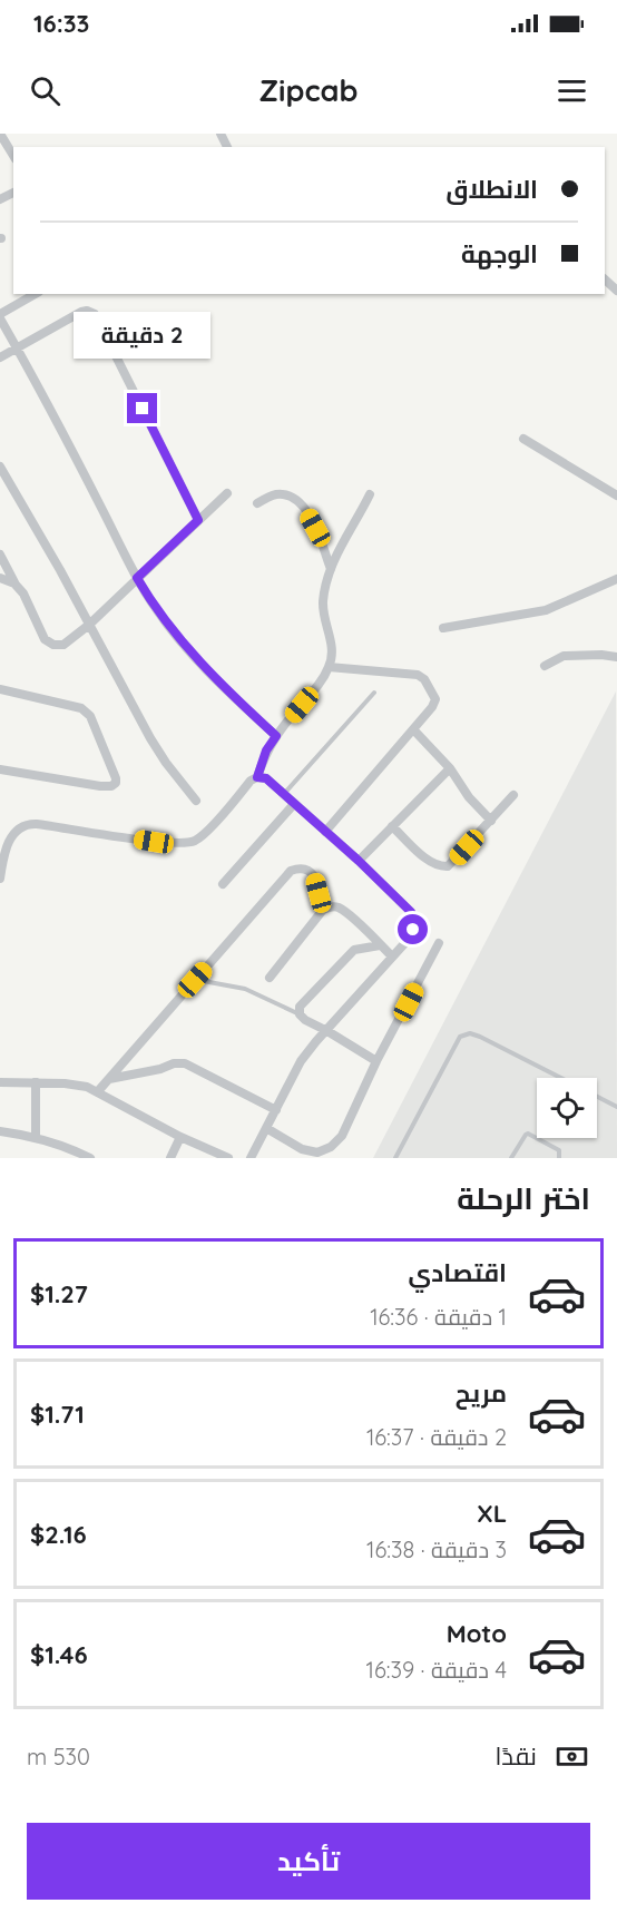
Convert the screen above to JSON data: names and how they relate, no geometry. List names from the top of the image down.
{
  "page": {
    "status": "16:33",
    "header": "Zipcab",
    "banner": ["الانطلاق", "الوجهة"],
    "bubble": "2 دقيقة",
    "heading": "اختر الرحلة",
    "list": [
      {
        "name": "اقتصادي",
        "note": "1 دقيقة · 16:36",
        "value": "$1.27"
      },
      {
        "name": "مريح",
        "note": "2 دقيقة · 16:37",
        "value": "$1.71"
      },
      {
        "name": "XL",
        "note": "3 دقيقة · 16:38",
        "value": "$2.16"
      },
      {
        "name": "Moto",
        "note": "4 دقيقة · 16:39",
        "value": "$1.46"
      }
    ],
    "pay": ["نقدًا", "530 m"],
    "buttons": "تأكيد"
  }
}
